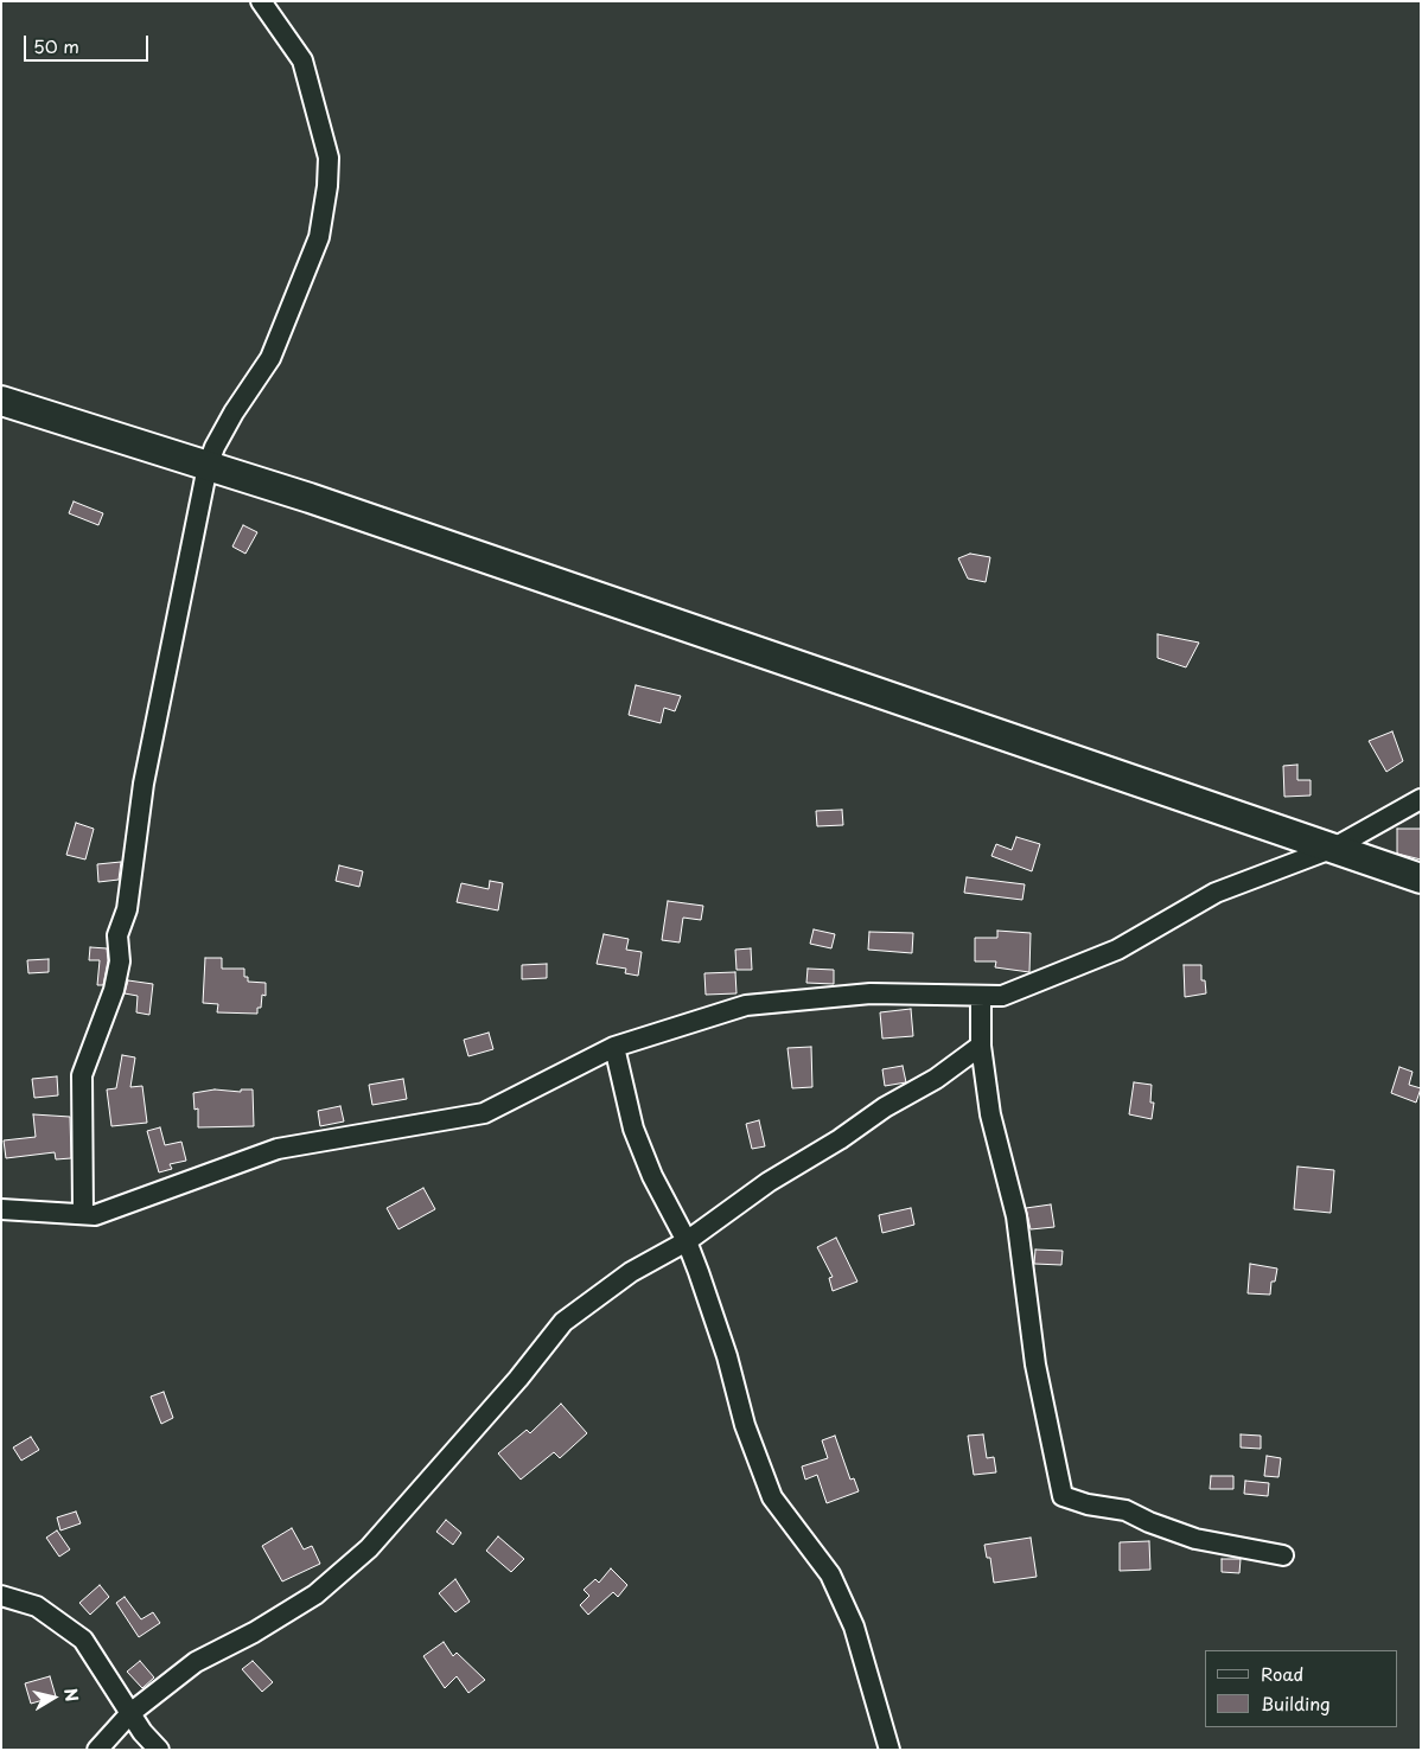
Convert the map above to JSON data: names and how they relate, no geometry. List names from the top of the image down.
{
  "legend": ["Road", "Building"],
  "scale_bar": "50 m",
  "north": "right"
}
